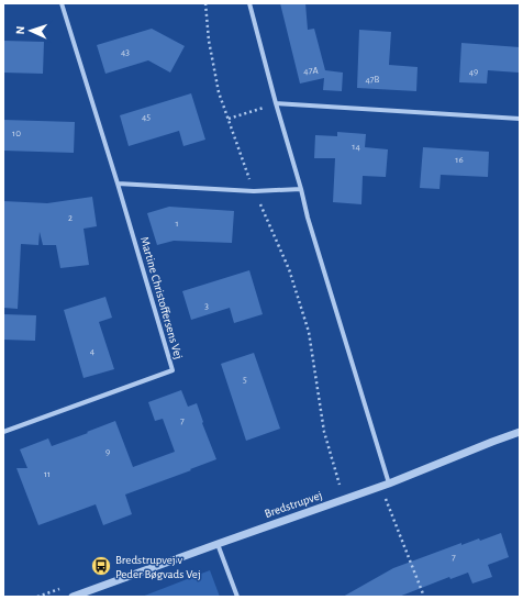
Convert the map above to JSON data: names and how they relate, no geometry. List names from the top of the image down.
{
  "streets": {
    "street": ["Martine Christoffersens Vej", "Bredstrupvej"]
  },
  "places": {
    "bus stop": ["Bredstrupvej v Peder Bøgvads Vej"]
  },
  "house_numbers": [
    "43",
    "47A",
    "49",
    "47B",
    "45",
    "10",
    "14",
    "16",
    "2",
    "1",
    "3",
    "4",
    "5",
    "7",
    "9",
    "11",
    "7"
  ],
  "north": "left"
}
